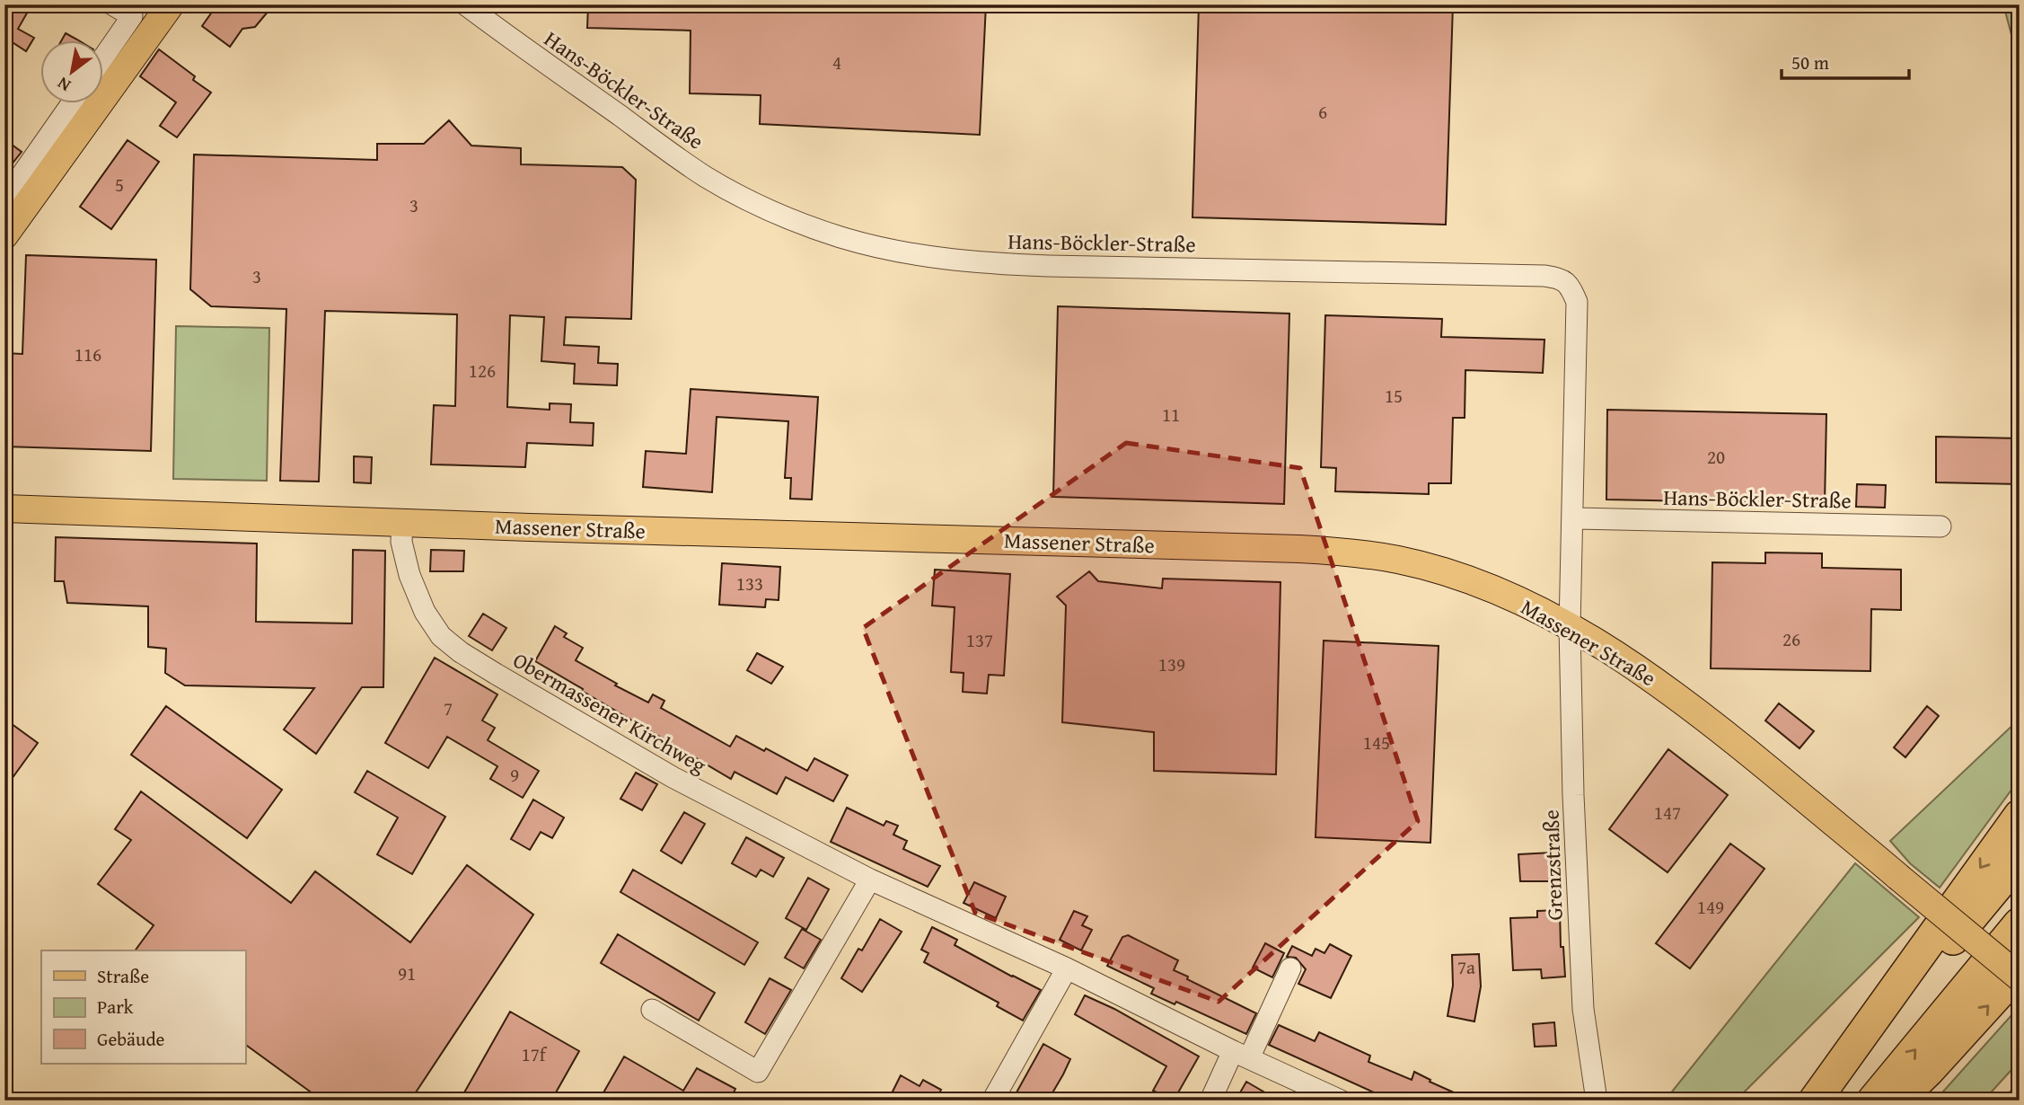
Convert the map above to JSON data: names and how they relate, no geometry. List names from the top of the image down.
{
  "streets": {
    "main road": ["Massener Straße"],
    "street": ["Hans-Böckler-Straße", "Obermassener Kirchweg", "Grenzstraße"]
  },
  "crossings": [
    ["Hans-Böckler-Straße", "Massener Straße"],
    ["Hans-Böckler-Straße", "Grenzstraße"],
    ["Massener Straße", "Obermassener Kirchweg"],
    ["Massener Straße", "Grenzstraße"]
  ],
  "house_numbers": [
    "4",
    "6",
    "5",
    "3",
    "3",
    "116",
    "126",
    "15",
    "11",
    "20",
    "133",
    "26",
    "137",
    "139",
    "7",
    "145",
    "9",
    "147",
    "149",
    "7a",
    "91",
    "17f"
  ],
  "legend": ["Straße", "Park", "Gebäude"],
  "scale_bar": "50 m",
  "north": "bottom left"
}
